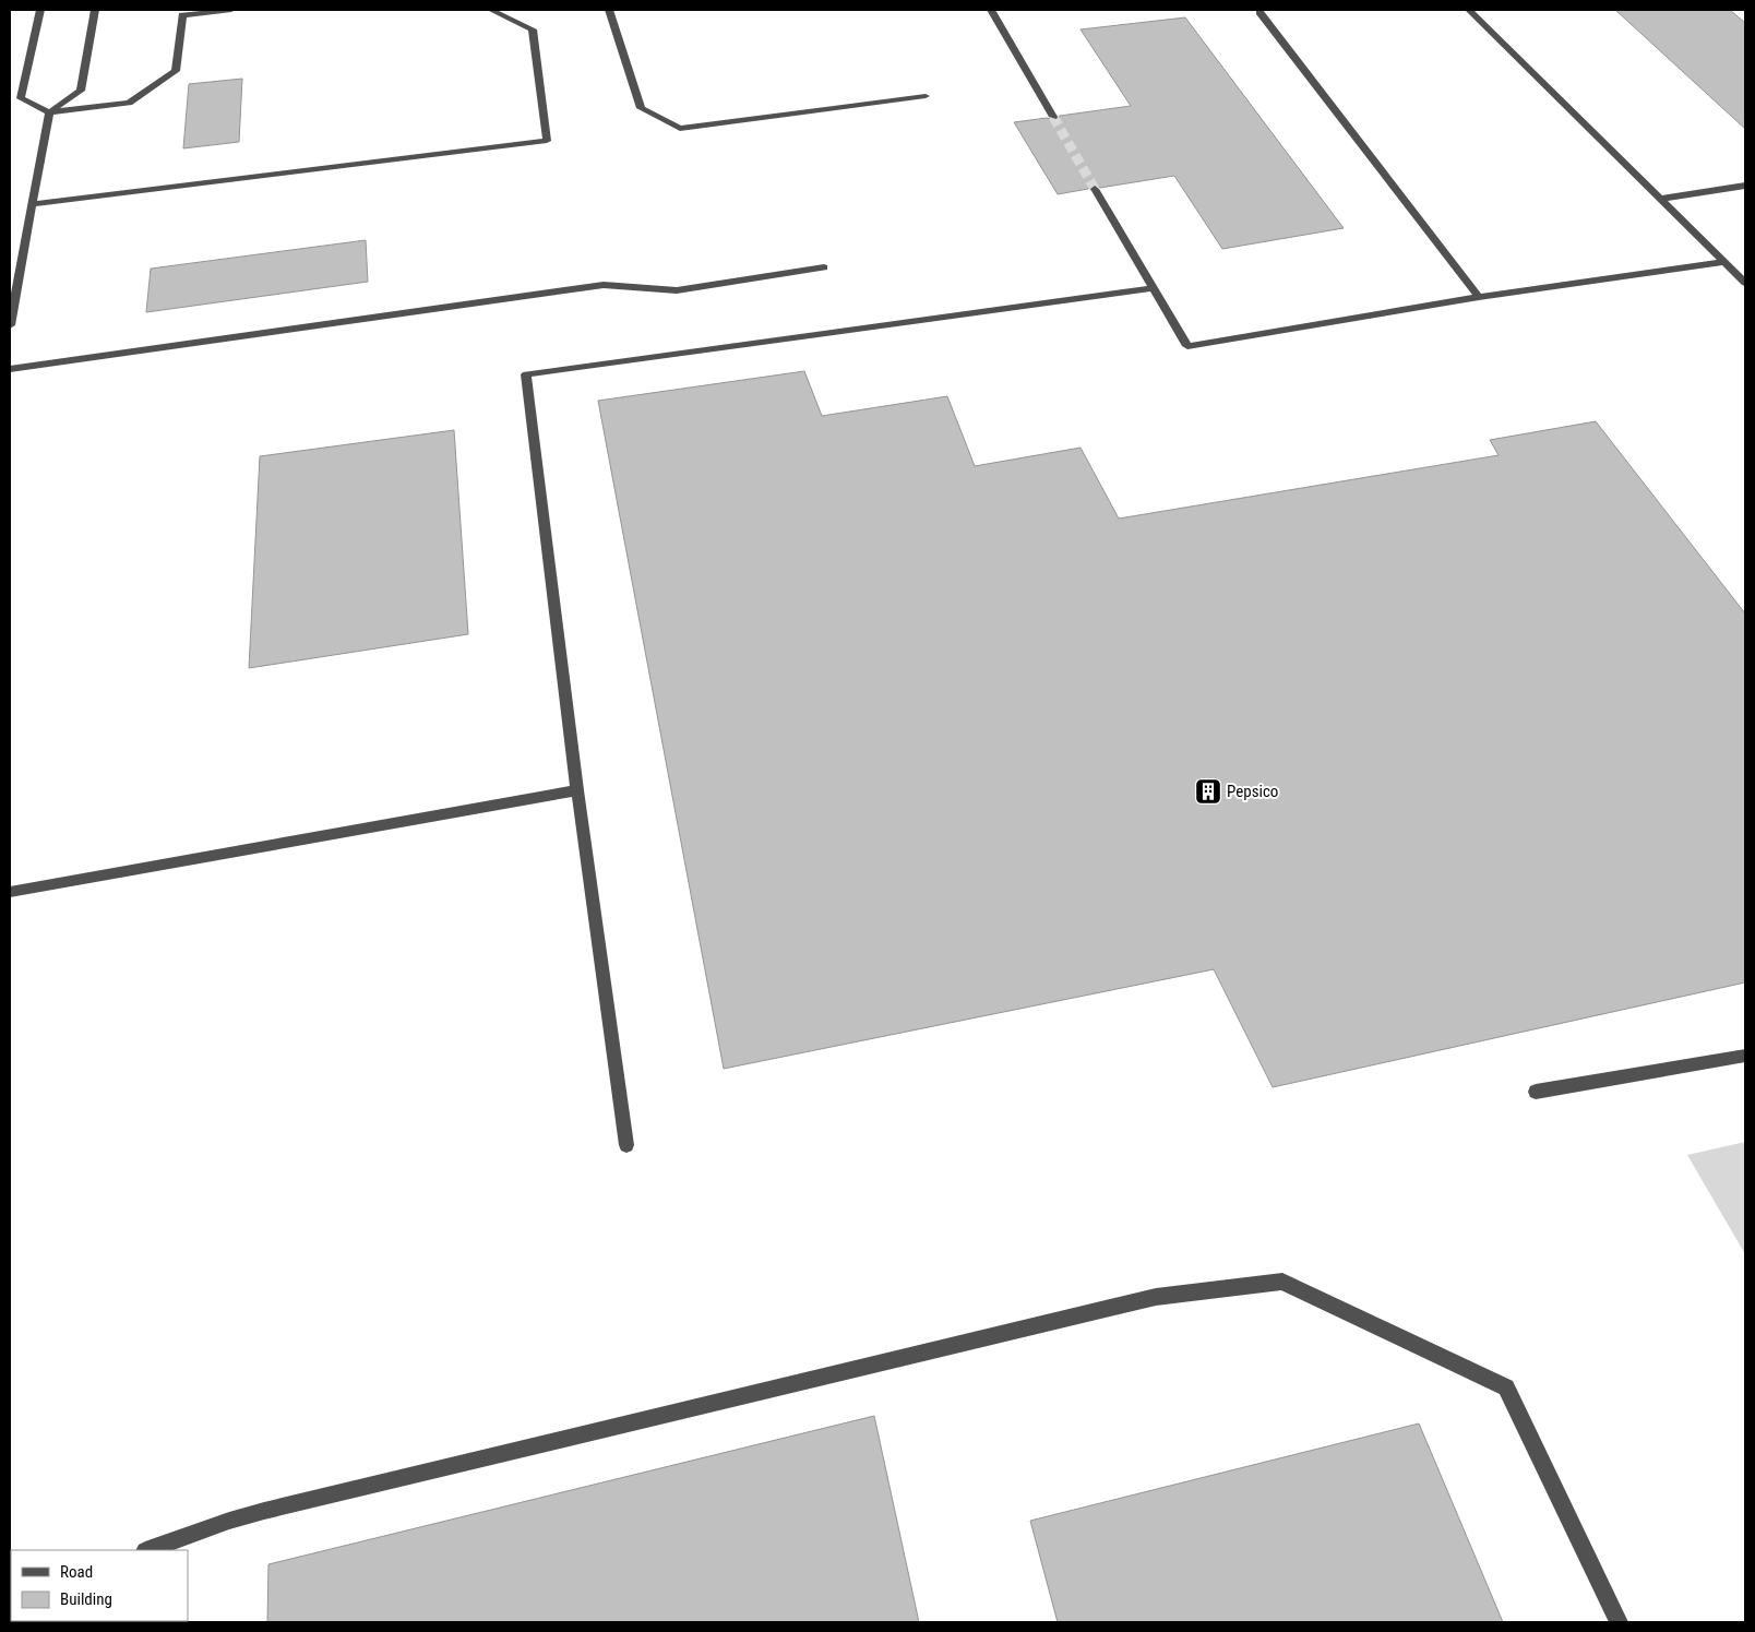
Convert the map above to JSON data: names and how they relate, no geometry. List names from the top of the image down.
{
  "places": {
    "building": ["Pepsico"]
  },
  "legend": ["Road", "Building"]
}
